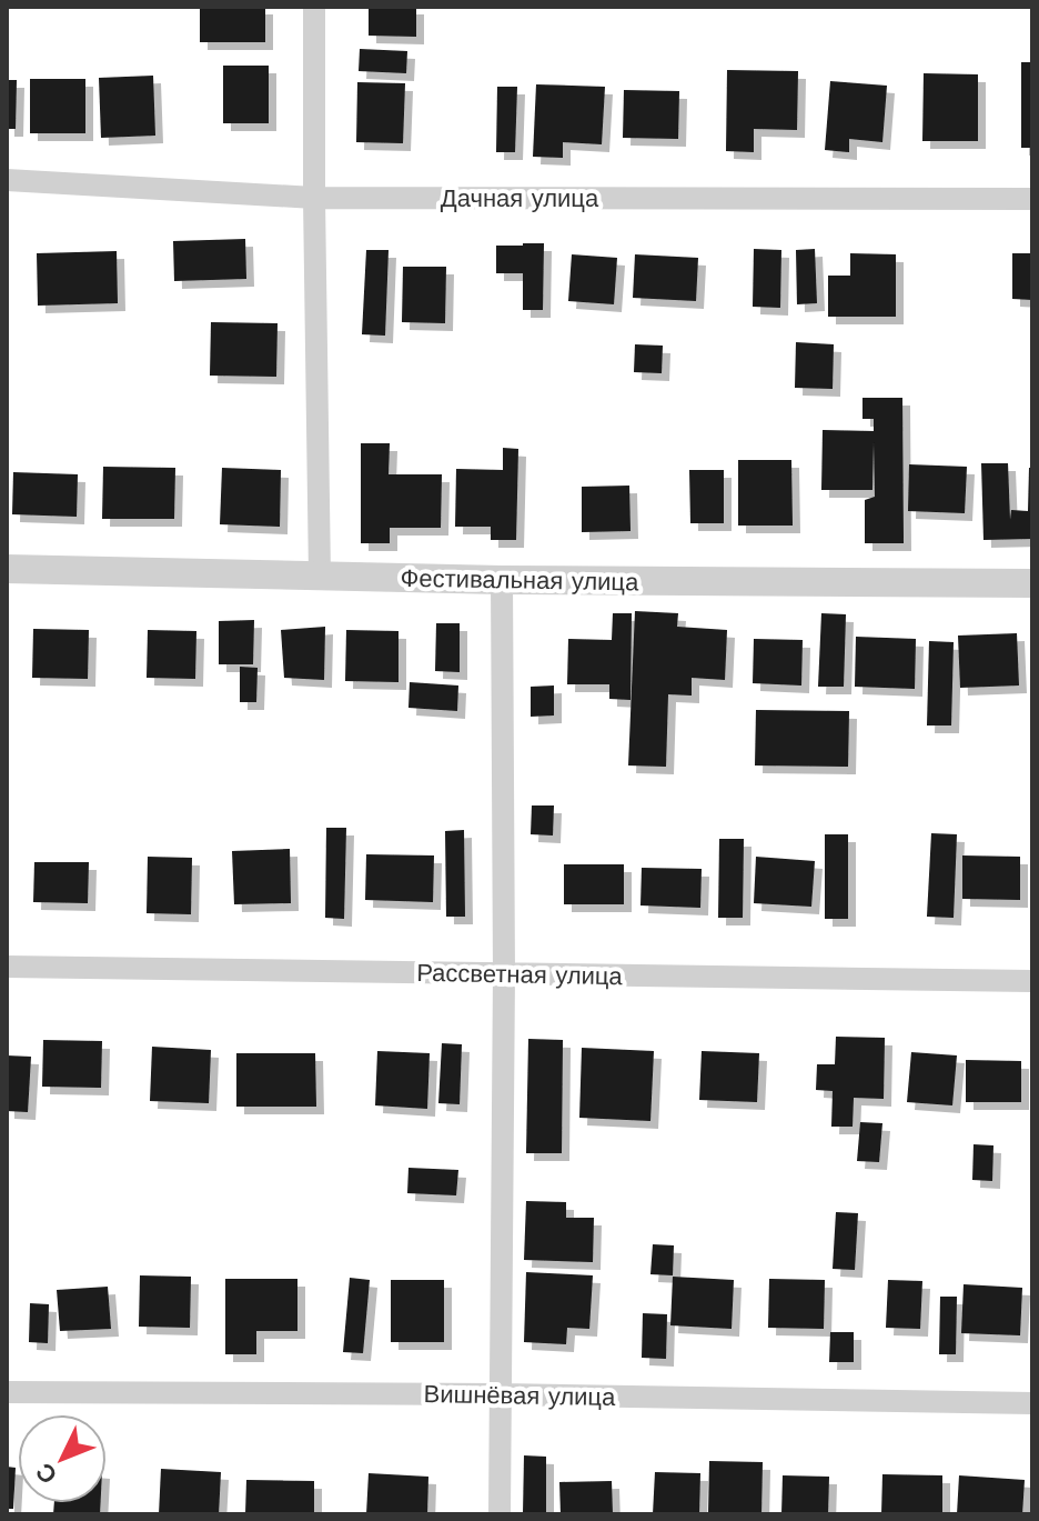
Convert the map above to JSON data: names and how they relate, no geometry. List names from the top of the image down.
{
  "streets": {
    "street": [
      "Дачная улица",
      "Фестивальная улица",
      "Рассветная улица",
      "Вишнёвая улица"
    ]
  },
  "north": "bottom left"
}
